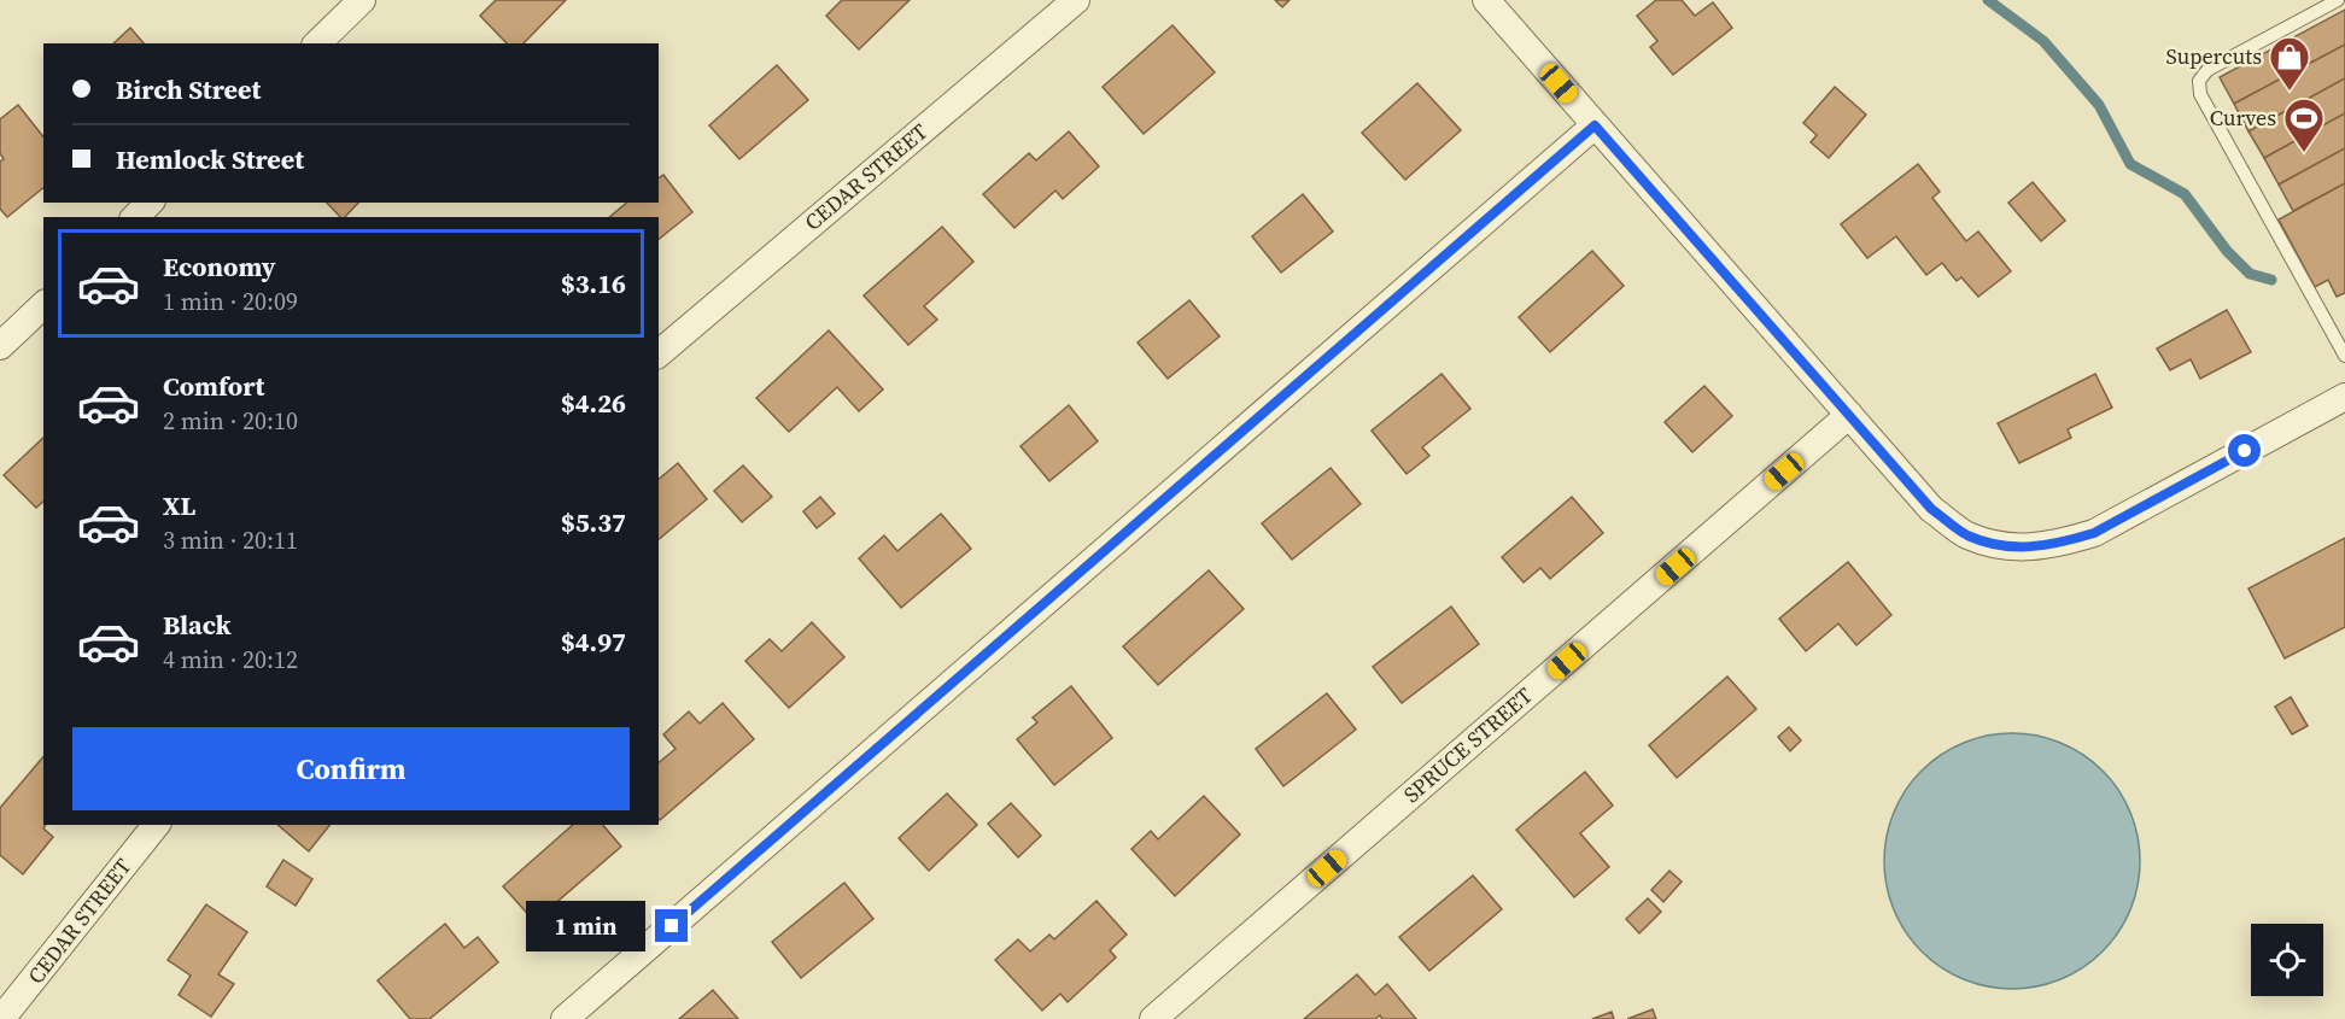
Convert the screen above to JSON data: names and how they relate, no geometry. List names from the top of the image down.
{
  "streets": {
    "street": ["CEDAR STREET", "SPRUCE STREET"]
  },
  "places": {
    "shop": ["Supercuts"],
    "sports": ["Curves"]
  },
  "page": {
    "banner": ["Birch Street", "Hemlock Street"],
    "list": [
      {
        "name": "Economy",
        "note": "1 min · 20:09",
        "value": "$3.16"
      },
      {
        "name": "Comfort",
        "note": "2 min · 20:10",
        "value": "$4.26"
      },
      {
        "name": "XL",
        "note": "3 min · 20:11",
        "value": "$5.37"
      },
      {
        "name": "Black",
        "note": "4 min · 20:12",
        "value": "$4.97"
      }
    ],
    "buttons": "Confirm",
    "bubble": "1 min"
  }
}
